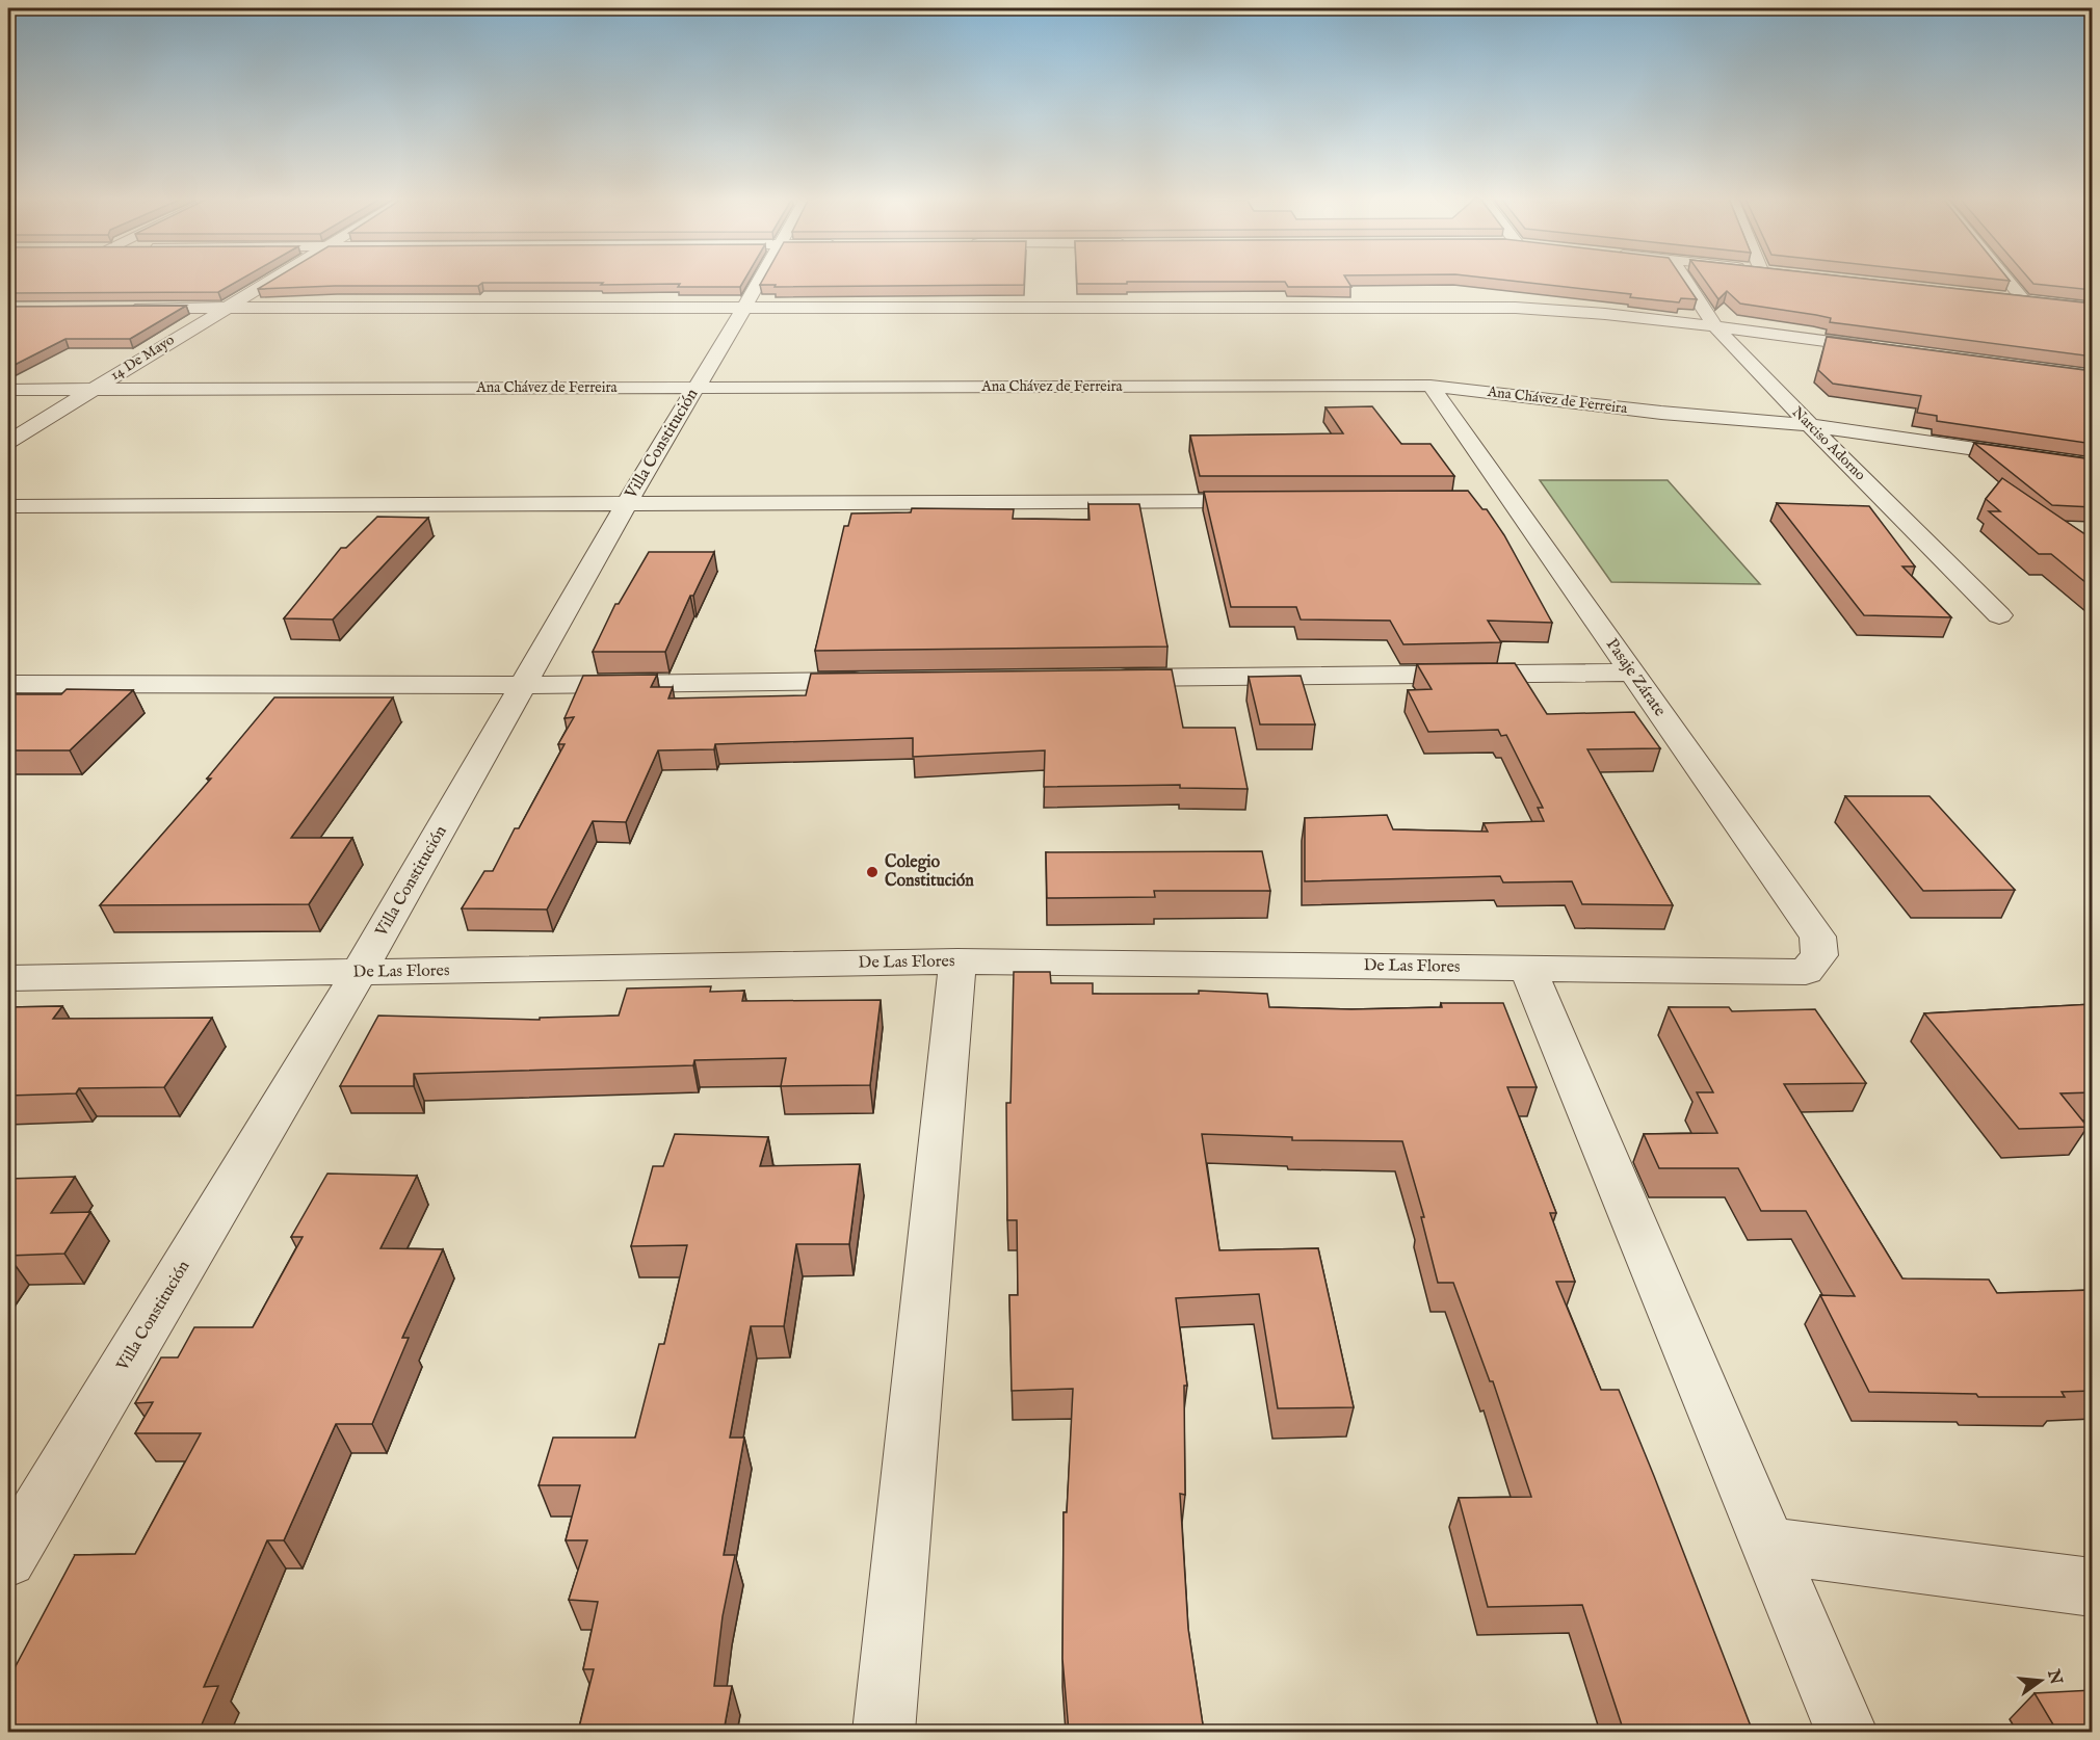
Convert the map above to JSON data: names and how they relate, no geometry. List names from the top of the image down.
{
  "streets": {
    "street": [
      "14 De Mayo",
      "Ana Chávez de Ferreira",
      "Villa Constitución",
      "Narciso Adorno",
      "Pasaje Zárate",
      "De Las Flores"
    ]
  },
  "crossings": [
    ["14 De Mayo", "Ana Chávez de Ferreira"],
    ["Ana Chávez de Ferreira", "Villa Constitución"],
    ["Ana Chávez de Ferreira", "Narciso Adorno"],
    ["Ana Chávez de Ferreira", "Pasaje Zárate"],
    ["Villa Constitución", "De Las Flores"],
    ["Pasaje Zárate", "De Las Flores"]
  ],
  "places": ["Colegio Constitución"],
  "north": "right"
}
